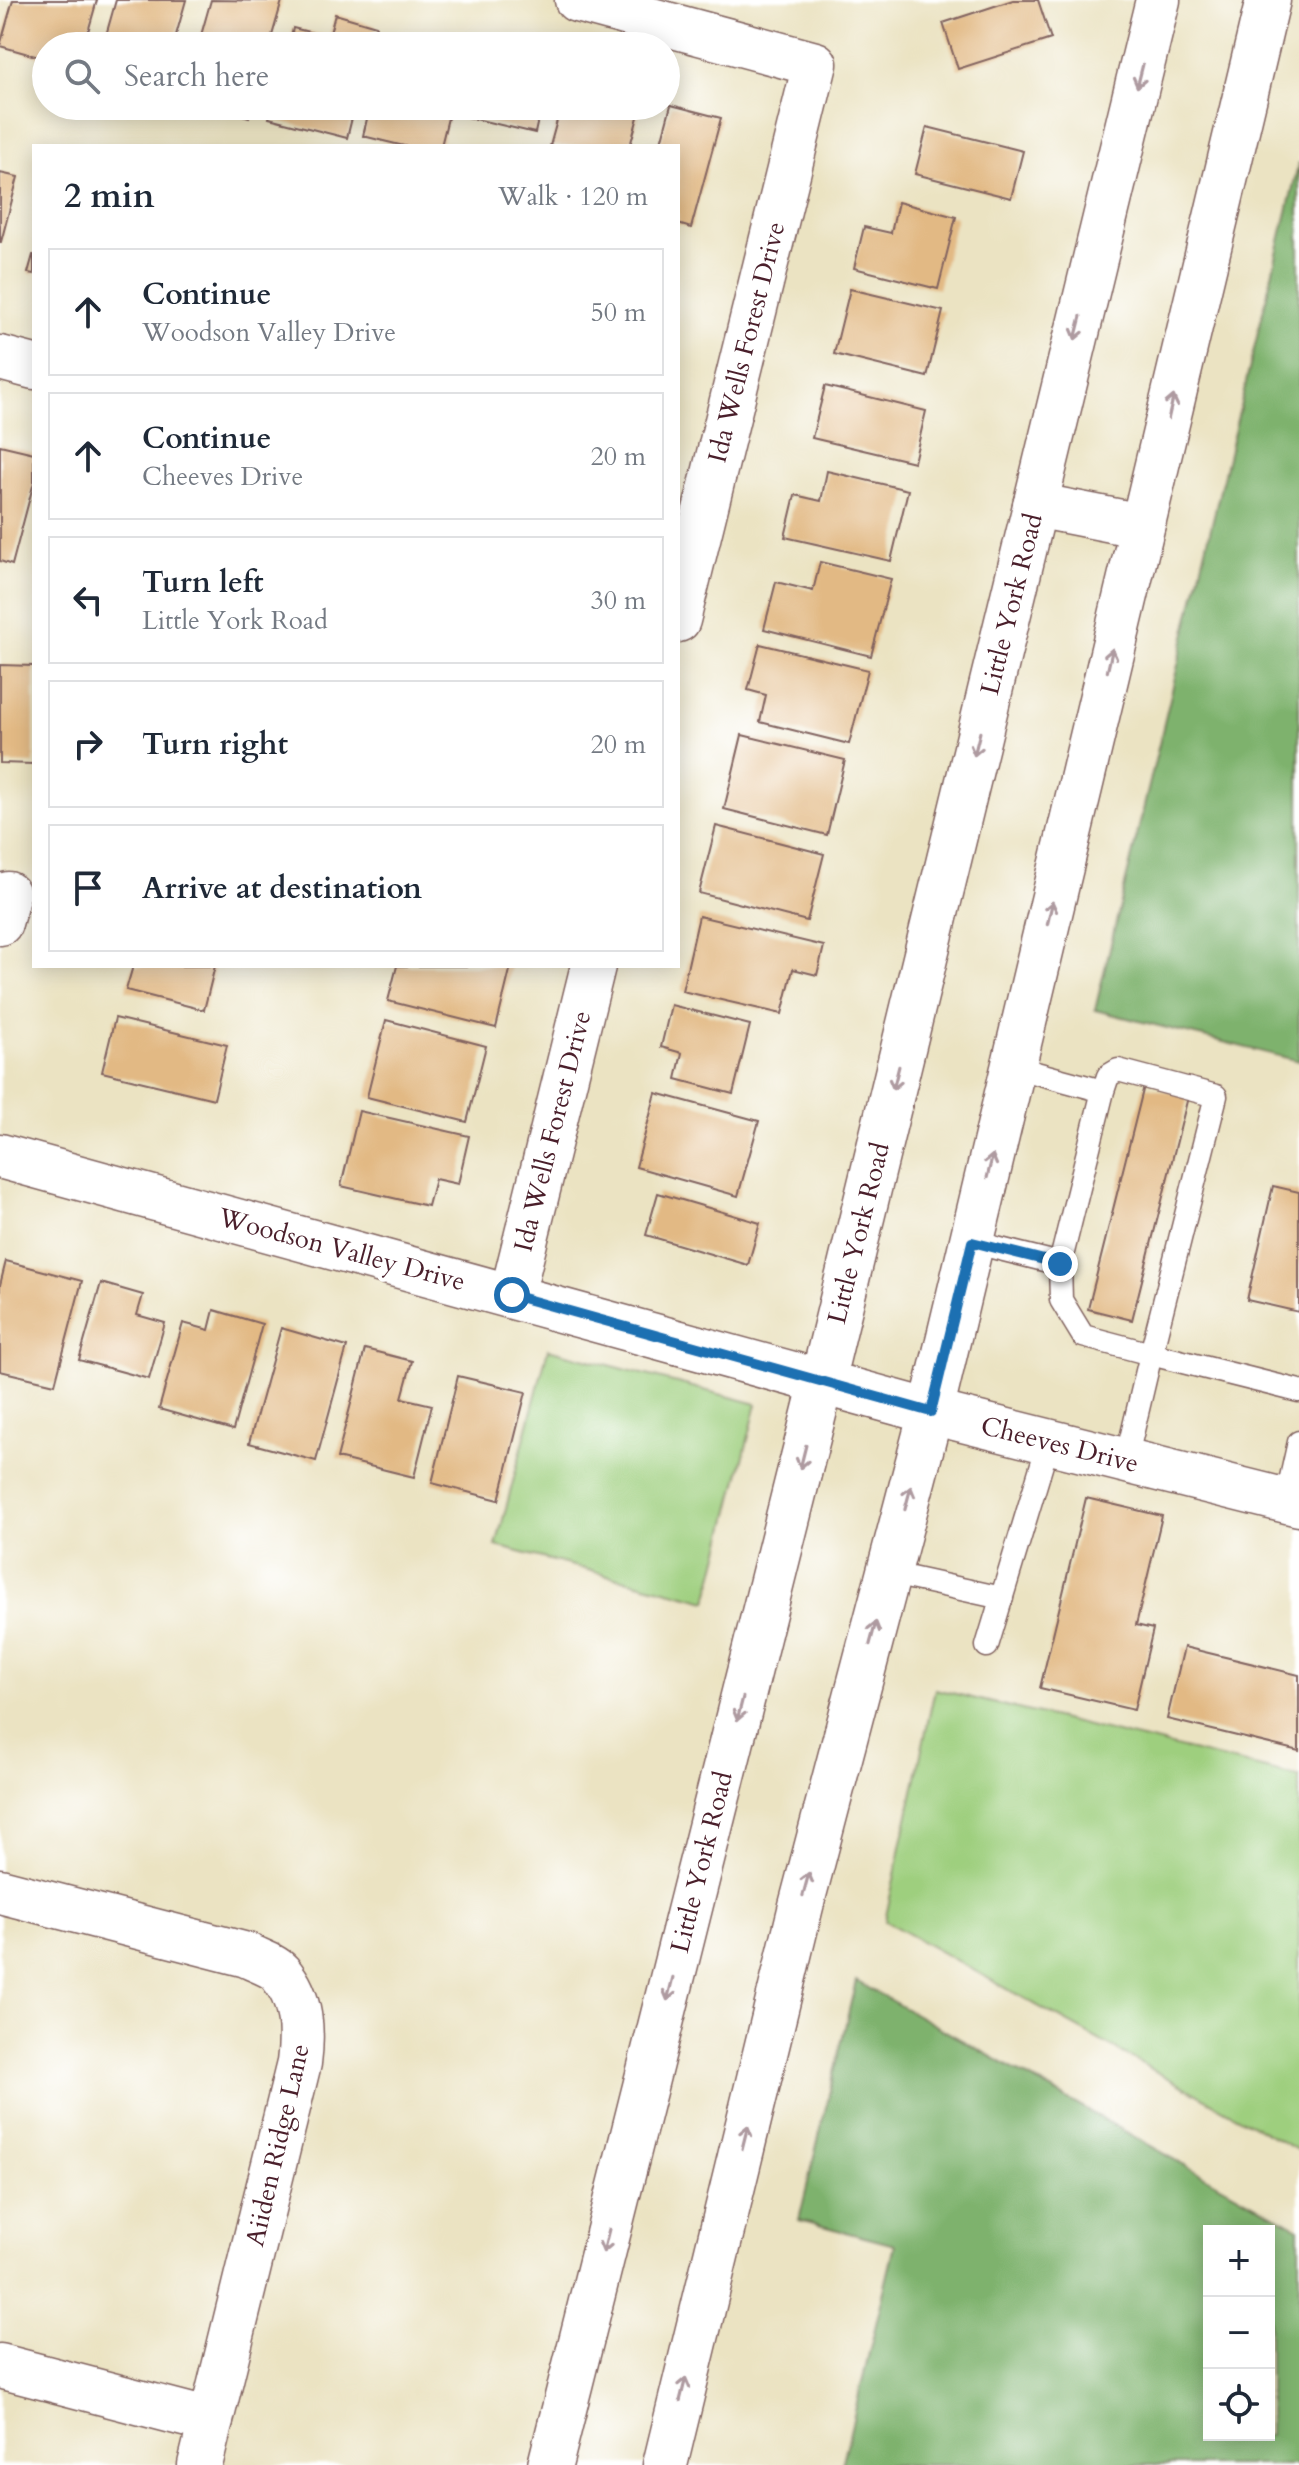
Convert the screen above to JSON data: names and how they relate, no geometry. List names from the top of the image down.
{
  "streets": {
    "main road": [
      "Ida Wells Forest Drive",
      "Little York Road",
      "Woodson Valley Drive",
      "Cheeves Drive",
      "Aiiden Ridge Lane"
    ]
  },
  "crossings": [
    ["Ida Wells Forest Drive", "Woodson Valley Drive"],
    ["Little York Road", "Woodson Valley Drive"],
    ["Little York Road", "Cheeves Drive"],
    ["Woodson Valley Drive", "Cheeves Drive"]
  ],
  "page": {
    "search": "Search here",
    "heading": ["2 min", "Walk · 120 m"],
    "list": [
      ["Continue", "Woodson Valley Drive", "50 m"],
      ["Continue", "Cheeves Drive", "20 m"],
      ["Turn left", "Little York Road", "30 m"],
      ["Turn right", "20 m"],
      "Arrive at destination"
    ],
    "map_buttons": ["+", "−"]
  }
}
